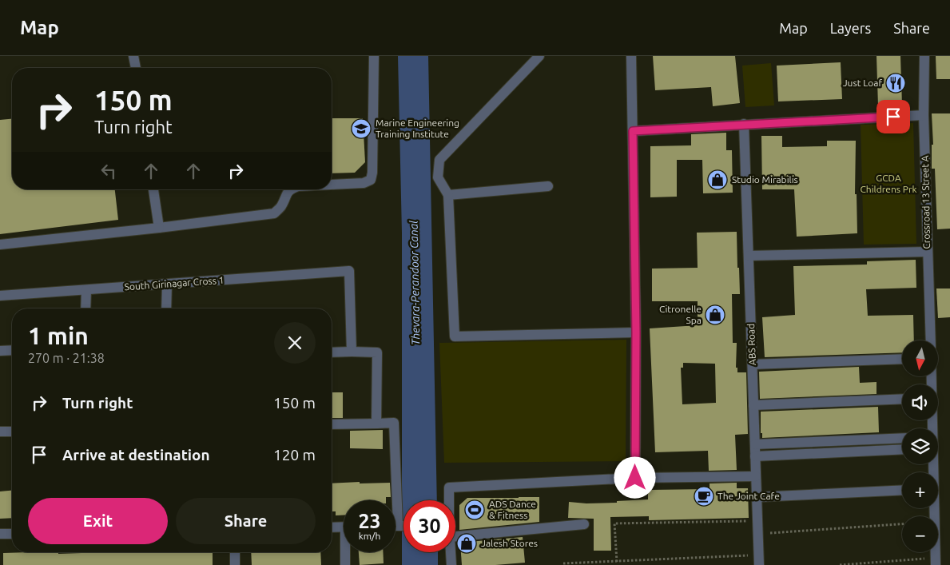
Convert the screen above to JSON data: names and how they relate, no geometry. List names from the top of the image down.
{
  "streets": {
    "street": ["Crossroad 13 Street A", "South Girinagar Cross 1", "ABS Road"]
  },
  "water": ["Thevara-Perandoor Canal"],
  "parks": ["GCDA Childrens Prk"],
  "places": {
    "restaurant": ["Just Loaf"],
    "school or university": ["Marine Engineering Training Institute"],
    "shop": ["Studio Mirabilis", "Citronelle Spa", "Jalesh Stores"],
    "cafe": ["The Joint Cafe"],
    "sports": ["ADS Dance & Fitness"]
  },
  "north": "bottom",
  "page": {
    "header": "Map",
    "nav": ["Map", "Layers", "Share"],
    "turn": ["150 m", "Turn right"],
    "heading": ["1 min", "270 m · 21:38"],
    "map_buttons": ["+", "−"],
    "list": [
      {
        "name": "Turn right",
        "value": "150 m"
      },
      {
        "name": "Arrive at destination",
        "value": "120 m"
      }
    ],
    "buttons": ["Exit", "Share"],
    "speed": "23 km/h",
    "limit": "30"
  }
}
